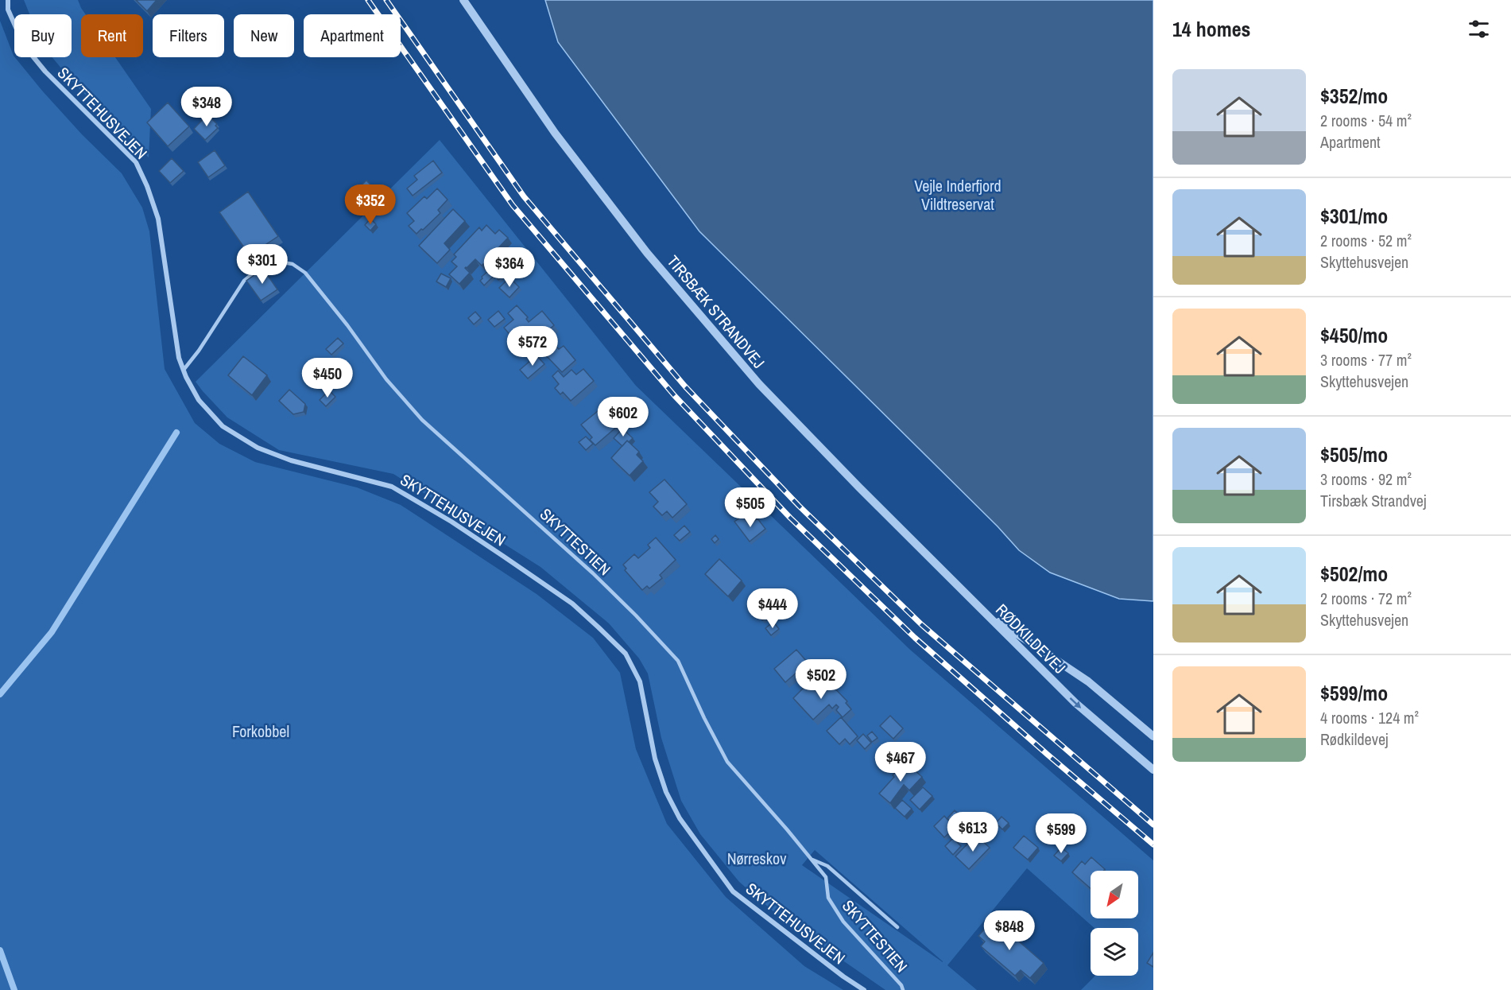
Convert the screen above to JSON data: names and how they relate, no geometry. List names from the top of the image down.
{
  "streets": {
    "street": ["SKYTTEHUSVEJEN", "TIRSBÆK STRANDVEJ", "RØDKILDEVEJ"],
    "lane": ["SKYTTESTIEN"]
  },
  "crossings": [
    ["SKYTTEHUSVEJEN", "SKYTTESTIEN"],
    ["TIRSBÆK STRANDVEJ", "RØDKILDEVEJ"]
  ],
  "parks": ["Vejle Inderfjord Vildtreservat", "Forkobbel", "Nørreskov"],
  "north": "bottom left",
  "page": {
    "heading": "14 homes",
    "chip": [
      "Buy",
      "Rent",
      "Filters",
      "New",
      "Apartment"
    ],
    "list": [
      {
        "name": "$352/mo",
        "note": "2 rooms · 54 m² · Apartment"
      },
      {
        "name": "$301/mo",
        "note": "2 rooms · 52 m² · Skyttehusvejen"
      },
      {
        "name": "$450/mo",
        "note": "3 rooms · 77 m² · Skyttehusvejen"
      },
      {
        "name": "$505/mo",
        "note": "3 rooms · 92 m² · Tirsbæk Strandvej"
      },
      {
        "name": "$502/mo",
        "note": "2 rooms · 72 m² · Skyttehusvejen"
      },
      {
        "name": "$599/mo",
        "note": "4 rooms · 124 m² · Rødkildevej"
      }
    ],
    "price": [
      "$348",
      "$352",
      "$301",
      "$364",
      "$572",
      "$450",
      "$602",
      "$505",
      "$444",
      "$502",
      "$467",
      "$613",
      "$599",
      "$848"
    ]
  }
}
